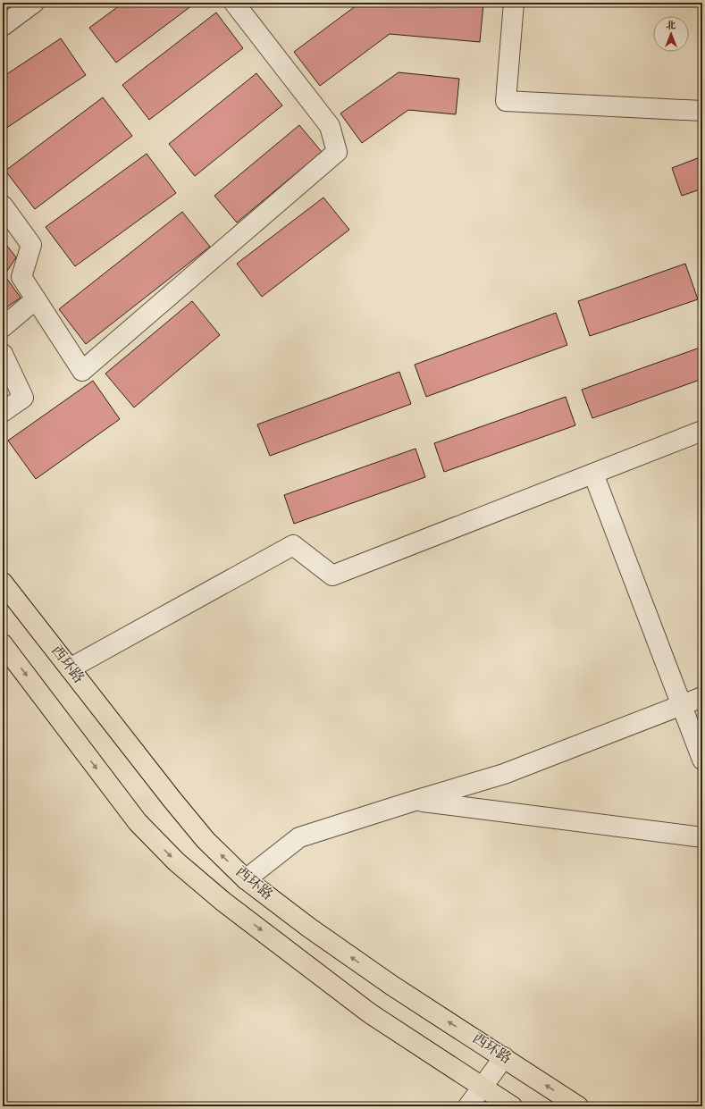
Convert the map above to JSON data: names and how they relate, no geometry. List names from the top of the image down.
{
  "streets": {
    "main road": ["西环路"]
  },
  "north": "top"
}
